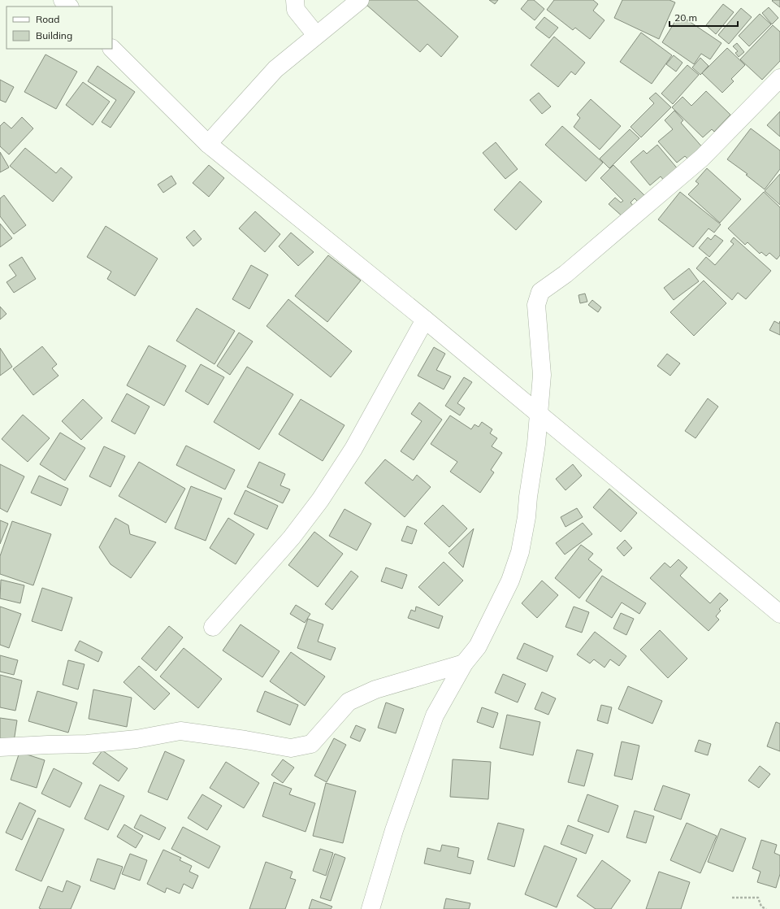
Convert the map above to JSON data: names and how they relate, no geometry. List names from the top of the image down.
{
  "legend": ["Road", "Building"],
  "scale_bar": "20 m"
}
